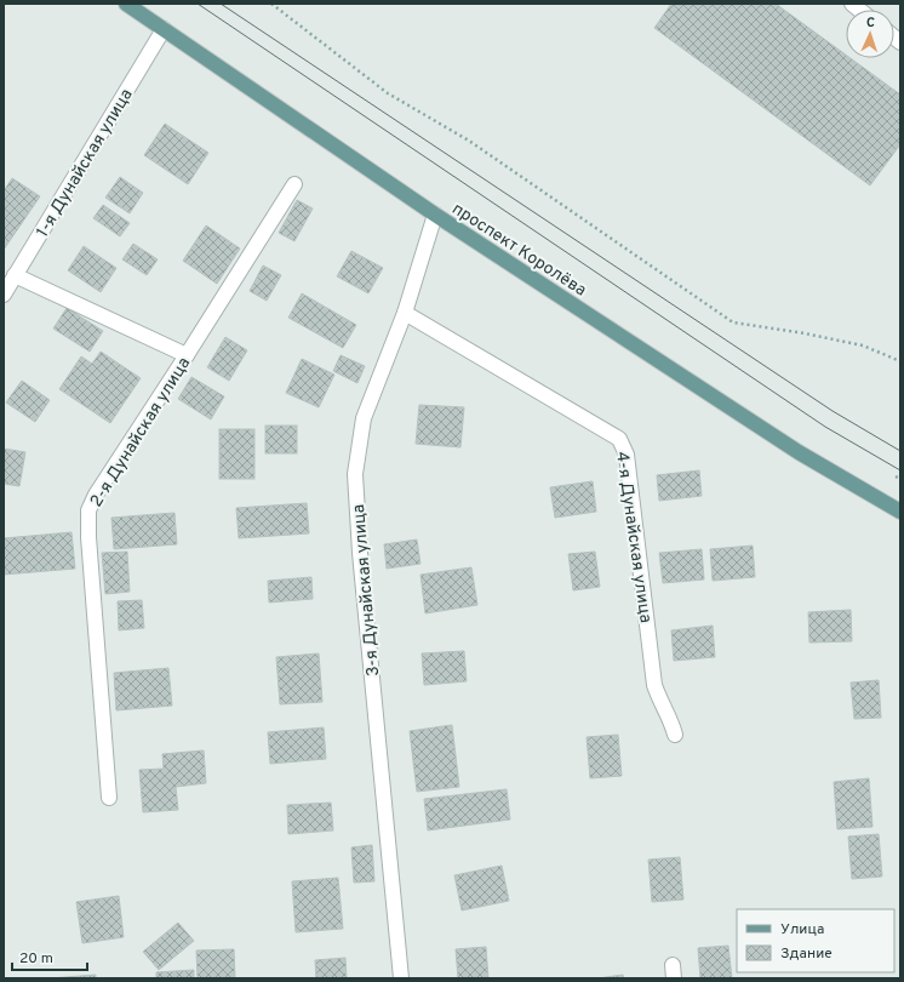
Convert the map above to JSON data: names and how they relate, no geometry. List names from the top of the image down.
{
  "streets": {
    "main road": ["проспект Королёва"],
    "street": [
      "1-я Дунайская улица",
      "2-я Дунайская улица",
      "4-я Дунайская улица",
      "3-я Дунайская улица"
    ]
  },
  "crossings": [
    ["1-я Дунайская улица", "проспект Королёва"],
    ["проспект Королёва", "3-я Дунайская улица"],
    ["4-я Дунайская улица", "3-я Дунайская улица"]
  ],
  "legend": ["Улица", "Здание"],
  "scale_bar": "20 m",
  "north": "top"
}
